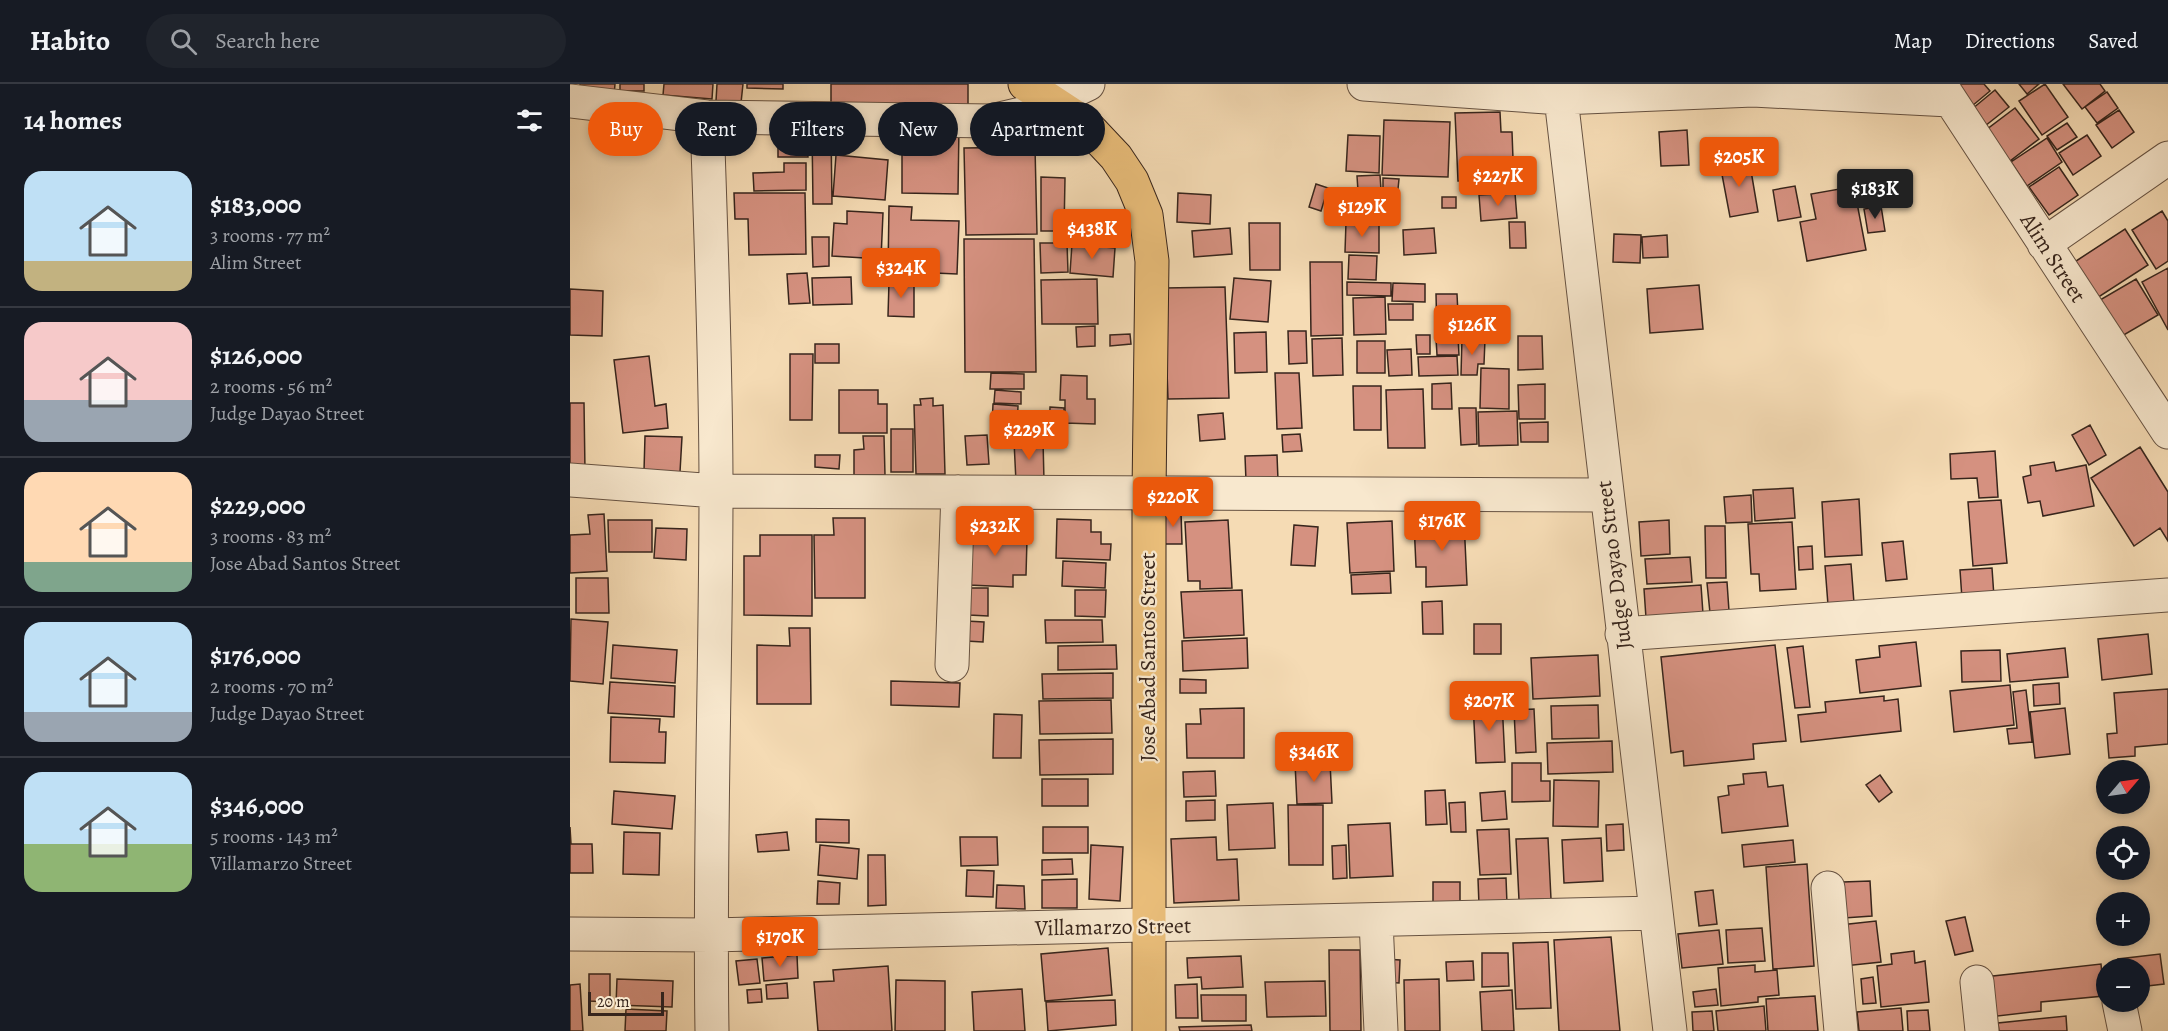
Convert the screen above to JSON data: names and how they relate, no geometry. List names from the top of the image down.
{
  "streets": {
    "main road": ["Jose Abad Santos Street"],
    "street": ["Alim Street", "Judge Dayao Street", "Villamarzo Street"]
  },
  "crossings": [
    ["Judge Dayao Street", "Villamarzo Street"],
    ["Jose Abad Santos Street", "Villamarzo Street"]
  ],
  "scale_bar": "20 m",
  "north": "top right",
  "page": {
    "header": "Habito",
    "search": "Search here",
    "nav": ["Map", "Directions", "Saved"],
    "heading": "14 homes",
    "chip": [
      "Buy",
      "Rent",
      "Filters",
      "New",
      "Apartment"
    ],
    "price": [
      "$205K",
      "$227K",
      "$183K",
      "$129K",
      "$438K",
      "$324K",
      "$126K",
      "$229K",
      "$220K",
      "$176K",
      "$232K",
      "$207K",
      "$346K",
      "$170K"
    ],
    "list": [
      {
        "name": "$183,000",
        "note": "3 rooms · 77 m² · Alim Street"
      },
      {
        "name": "$126,000",
        "note": "2 rooms · 56 m² · Judge Dayao Street"
      },
      {
        "name": "$229,000",
        "note": "3 rooms · 83 m² · Jose Abad Santos Street"
      },
      {
        "name": "$176,000",
        "note": "2 rooms · 70 m² · Judge Dayao Street"
      },
      {
        "name": "$346,000",
        "note": "5 rooms · 143 m² · Villamarzo Street"
      }
    ],
    "map_buttons": ["+", "−"],
    "scale": "20 m"
  }
}
